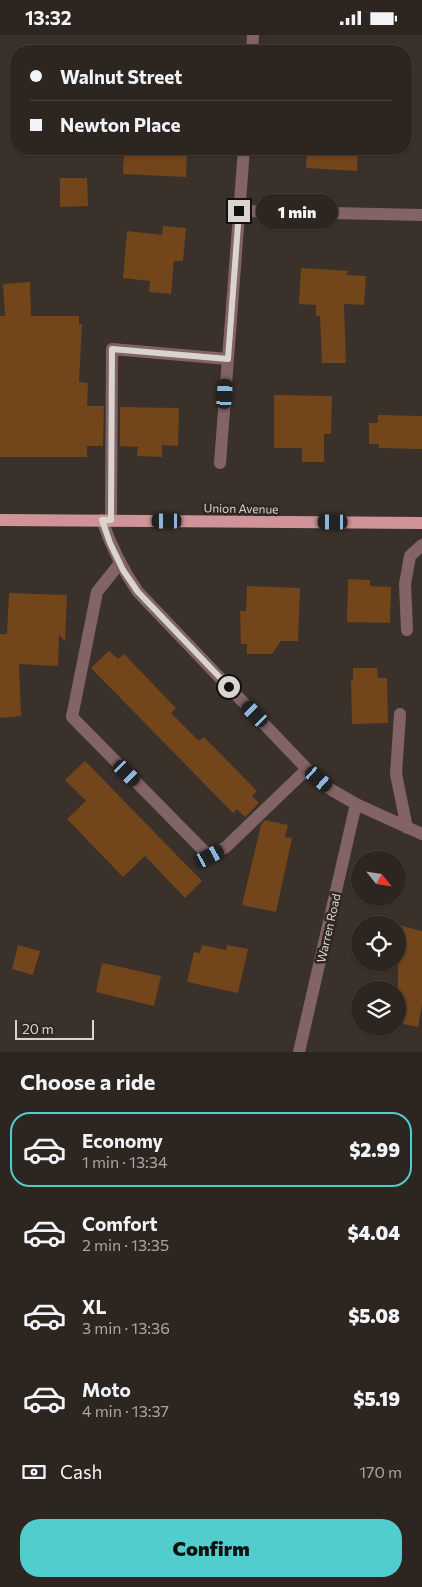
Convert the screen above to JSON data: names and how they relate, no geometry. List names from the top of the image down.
{
  "streets": {
    "main road": ["Union Avenue"],
    "street": ["Warren Road"]
  },
  "scale_bar": "20 m",
  "north": "bottom right",
  "page": {
    "status": "13:32",
    "banner": ["Walnut Street", "Newton Place"],
    "bubble": "1 min",
    "scale": "20 m",
    "heading": "Choose a ride",
    "list": [
      {
        "name": "Economy",
        "note": "1 min · 13:34",
        "value": "$2.99"
      },
      {
        "name": "Comfort",
        "note": "2 min · 13:35",
        "value": "$4.04"
      },
      {
        "name": "XL",
        "note": "3 min · 13:36",
        "value": "$5.08"
      },
      {
        "name": "Moto",
        "note": "4 min · 13:37",
        "value": "$5.19"
      }
    ],
    "pay": ["Cash", "170 m"],
    "buttons": "Confirm"
  }
}
